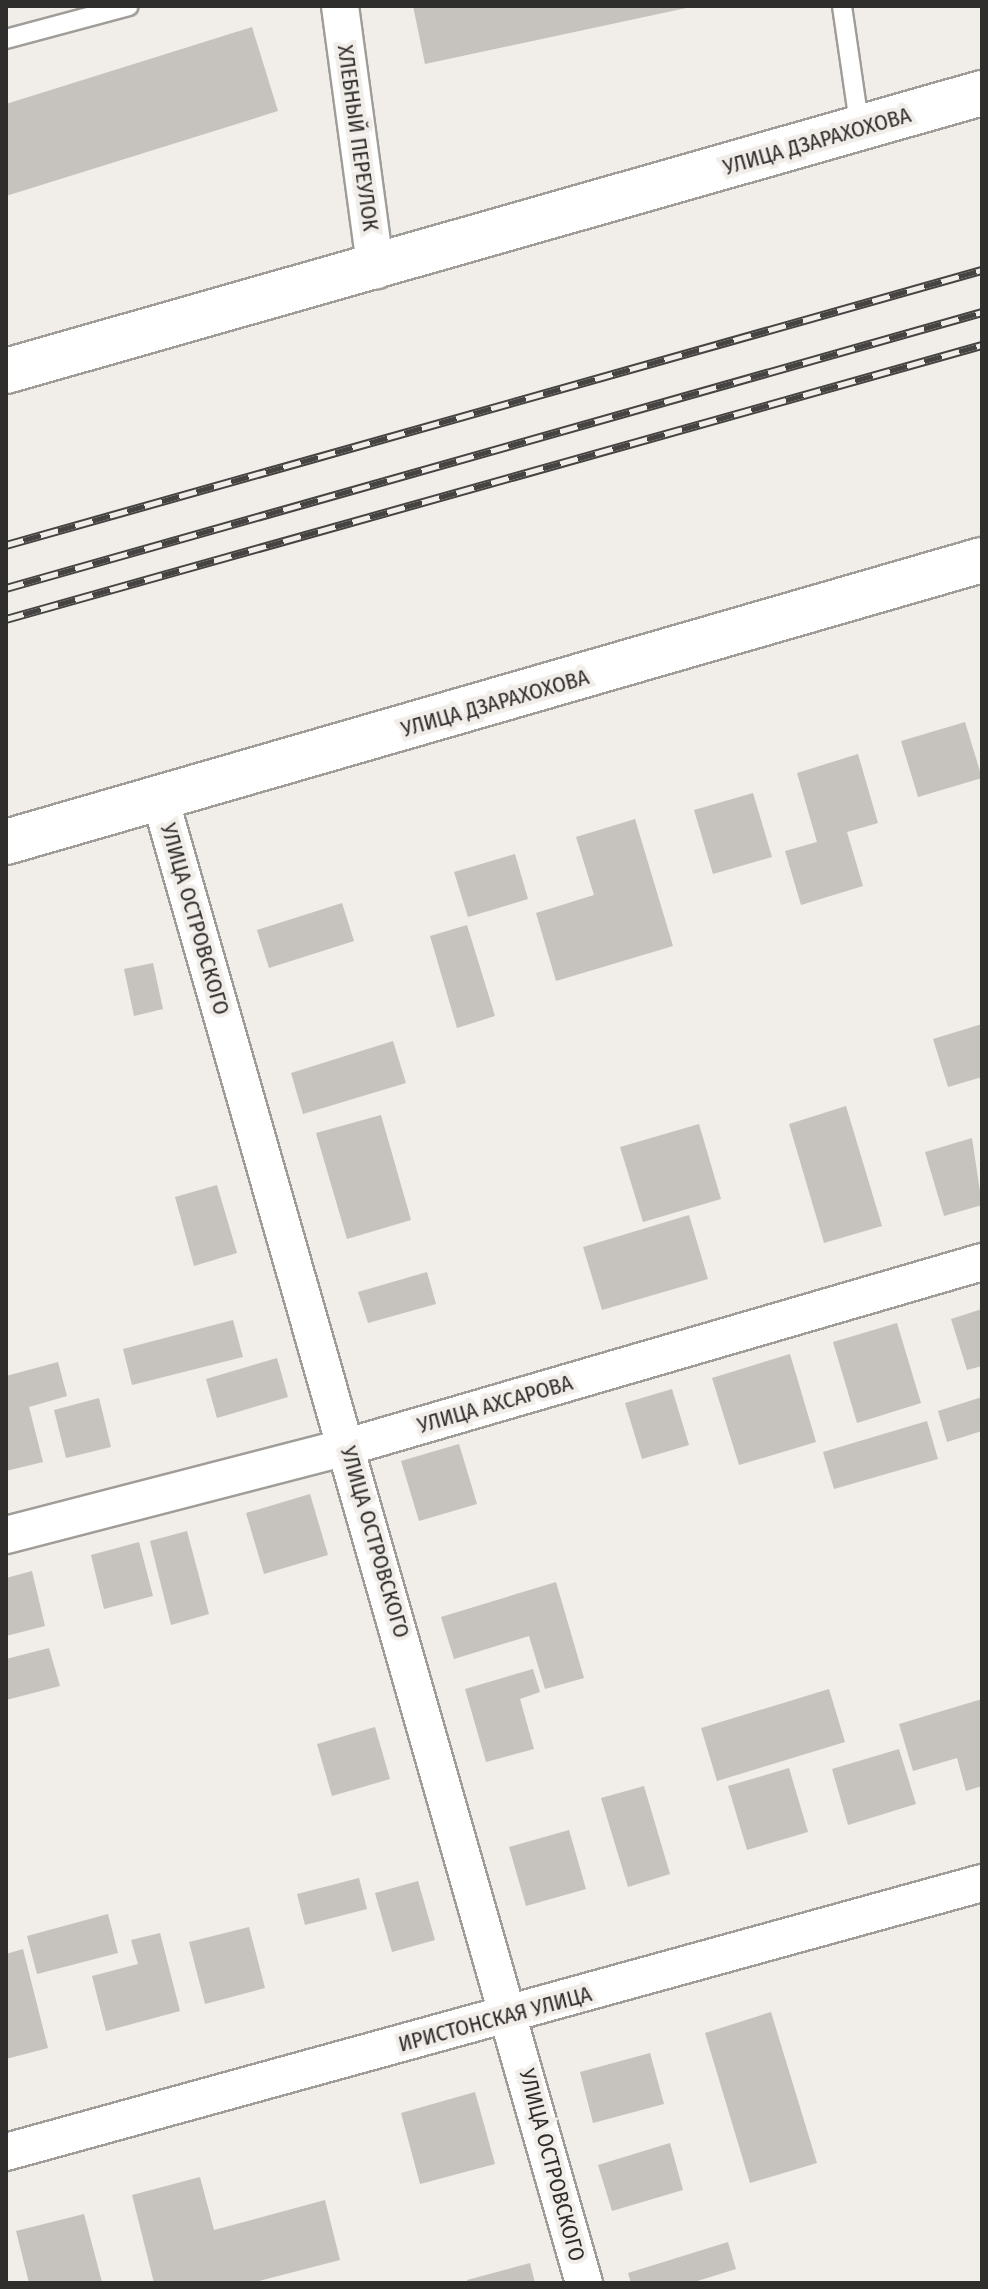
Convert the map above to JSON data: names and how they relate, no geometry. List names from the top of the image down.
{
  "streets": {
    "street": [
      "ХЛЕБНЫЙ ПЕРЕУЛОК",
      "УЛИЦА ДЗАРАХОХОВА",
      "УЛИЦА ОСТРОВСКОГО",
      "УЛИЦА АХСАРОВА",
      "ИРИСТОНСКАЯ УЛИЦА"
    ]
  },
  "crossings": [
    ["ХЛЕБНЫЙ ПЕРЕУЛОК", "УЛИЦА ДЗАРАХОХОВА"],
    ["УЛИЦА ДЗАРАХОХОВА", "УЛИЦА ОСТРОВСКОГО"],
    ["УЛИЦА ОСТРОВСКОГО", "УЛИЦА АХСАРОВА"],
    ["УЛИЦА ОСТРОВСКОГО", "ИРИСТОНСКАЯ УЛИЦА"]
  ]
}
